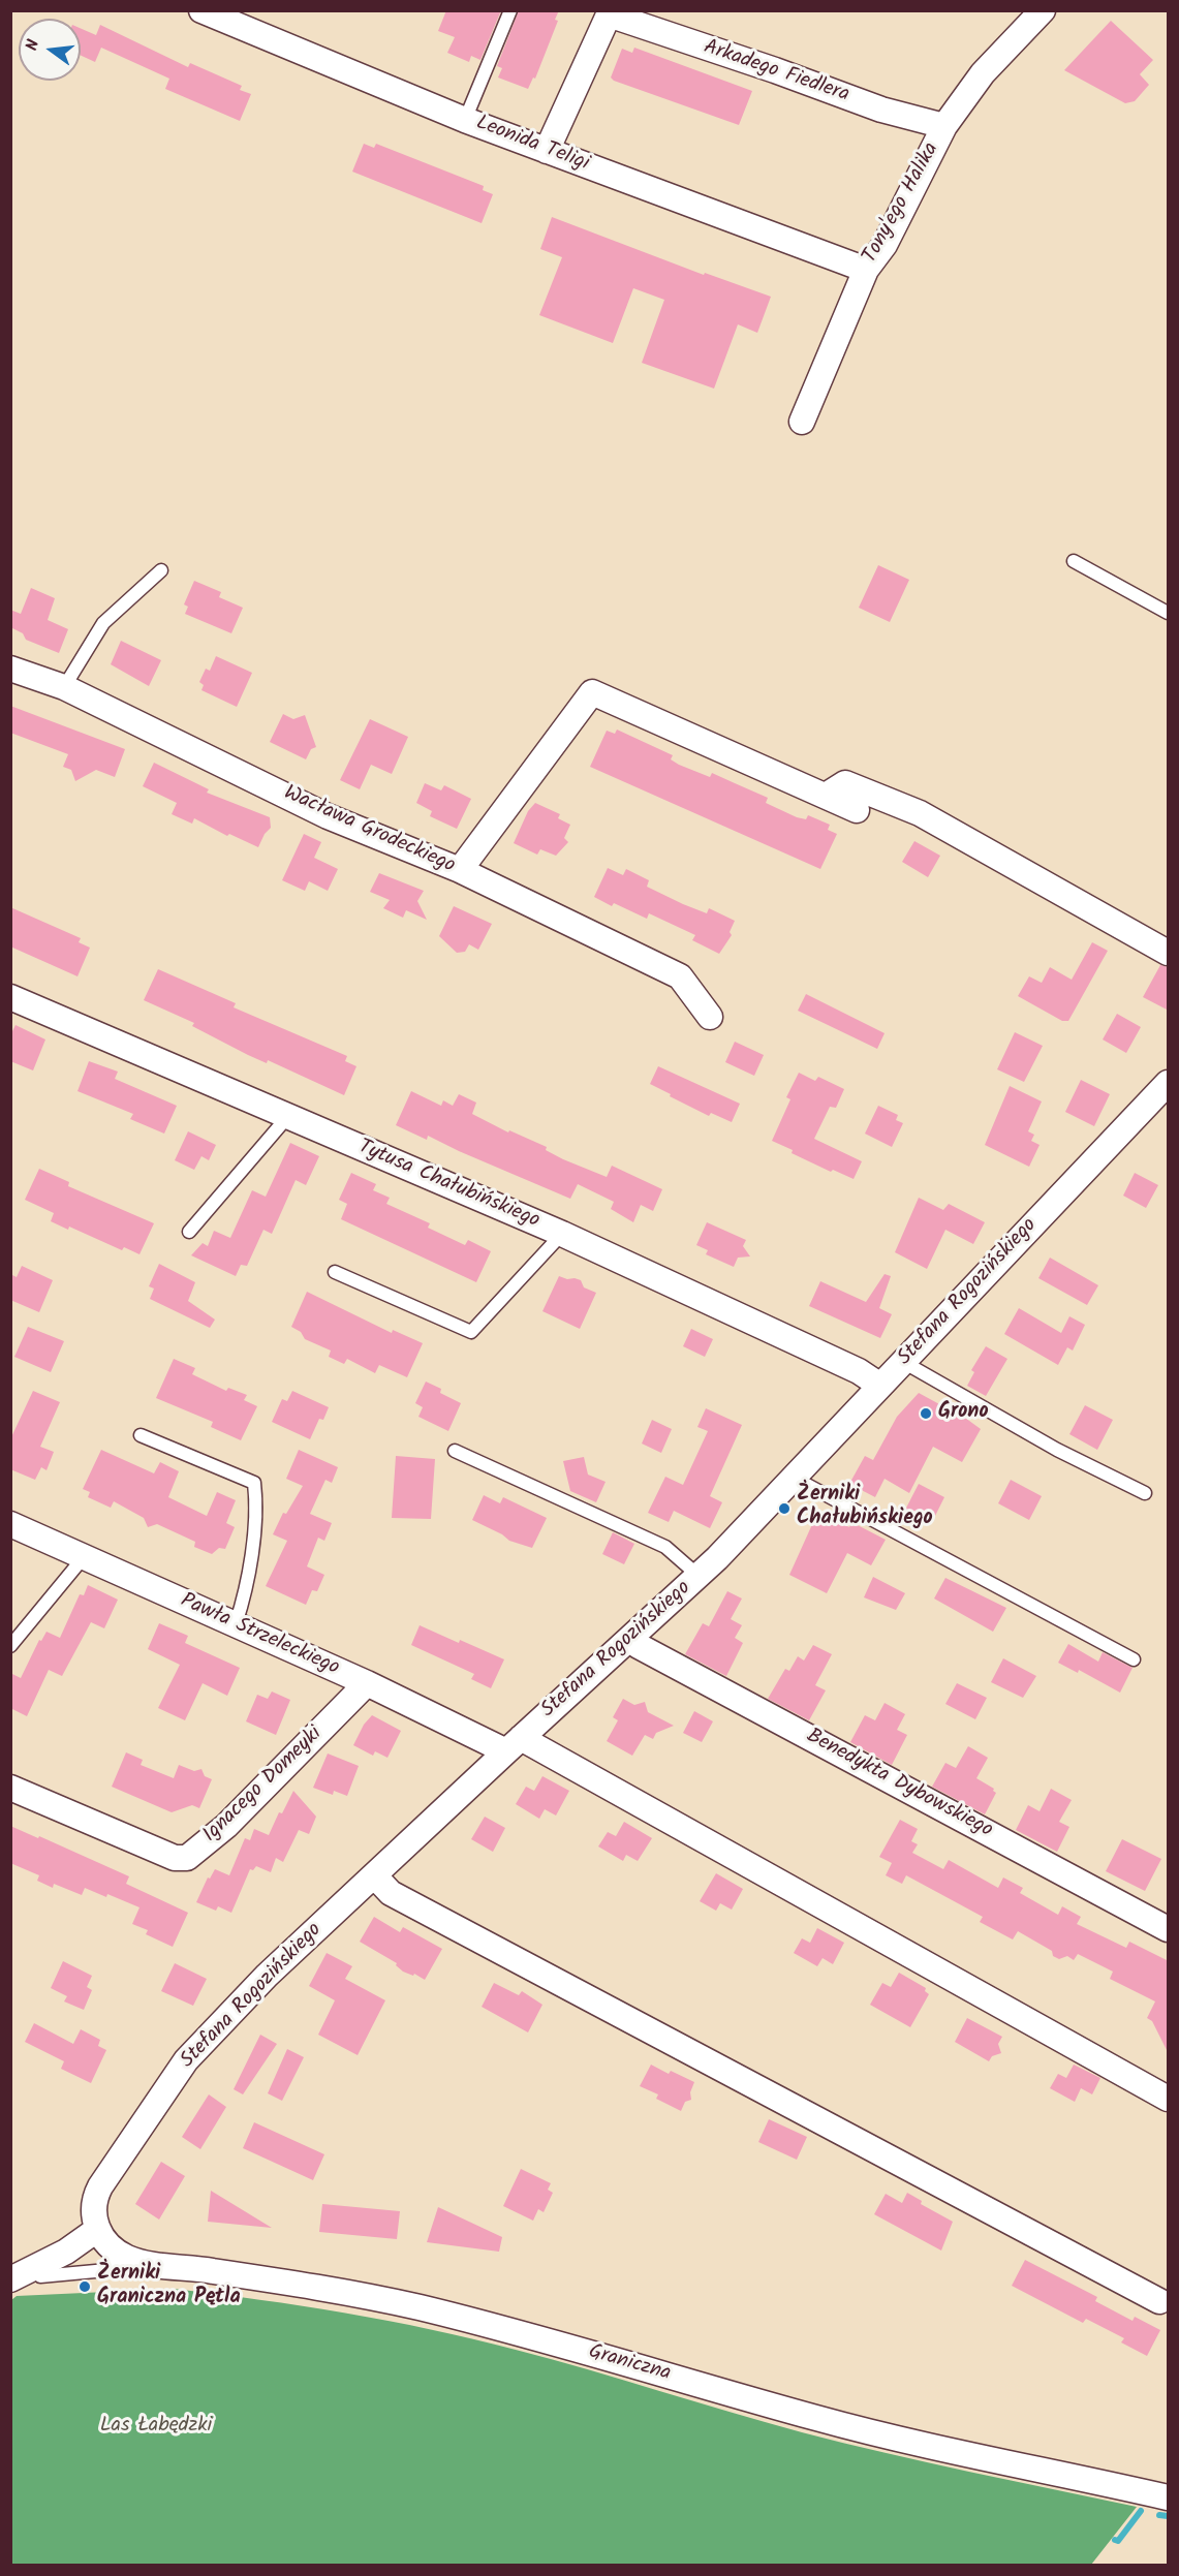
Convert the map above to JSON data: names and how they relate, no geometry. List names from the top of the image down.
{
  "streets": {
    "street": [
      "Arkadego Fiedlera",
      "Leonida Teligi",
      "Tony'ego Halika",
      "Wacława Grodeckiego",
      "Tytusa Chałubińskiego",
      "Stefana Rogozińskiego",
      "Pawła Strzeleckiego",
      "Benedykta Dybowskiego",
      "Ignacego Domeyki",
      "Graniczna"
    ]
  },
  "crossings": [
    ["Arkadego Fiedlera", "Leonida Teligi"],
    ["Arkadego Fiedlera", "Tony'ego Halika"],
    ["Leonida Teligi", "Tony'ego Halika"],
    ["Tytusa Chałubińskiego", "Stefana Rogozińskiego"],
    ["Stefana Rogozińskiego", "Pawła Strzeleckiego"],
    ["Stefana Rogozińskiego", "Benedykta Dybowskiego"],
    ["Stefana Rogozińskiego", "Graniczna"],
    ["Pawła Strzeleckiego", "Ignacego Domeyki"]
  ],
  "parks": ["Las Łabędzki"],
  "places": ["Grono", "Żerniki Chałubińskiego", "Żerniki Graniczna Pętla"],
  "north": "left"
}
